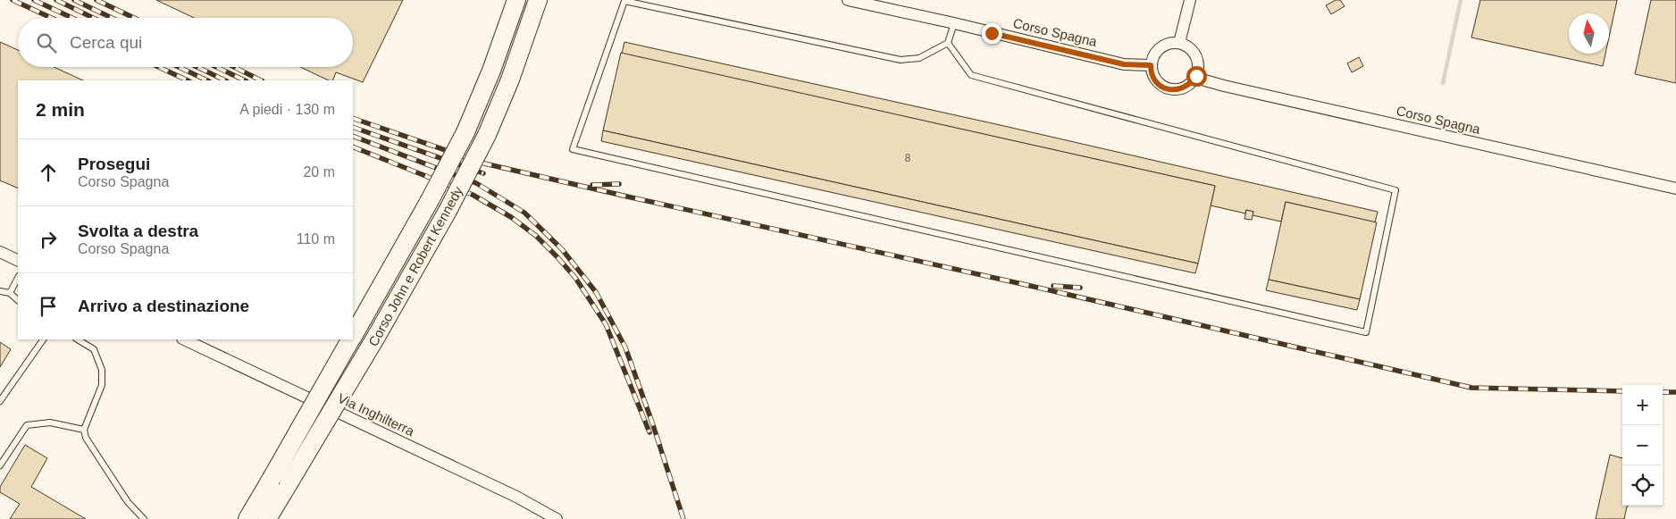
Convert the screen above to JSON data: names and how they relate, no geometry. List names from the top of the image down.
{
  "streets": {
    "highway": ["Corso John e Robert Kennedy"],
    "street": ["Corso Spagna", "Via Inghilterra"]
  },
  "house_numbers": ["8"],
  "north": "top",
  "page": {
    "search": "Cerca qui",
    "heading": ["2 min", "A piedi · 130 m"],
    "list": [
      ["Prosegui", "Corso Spagna", "20 m"],
      ["Svolta a destra", "Corso Spagna", "110 m"],
      "Arrivo a destinazione"
    ],
    "map_buttons": ["+", "−"]
  }
}
